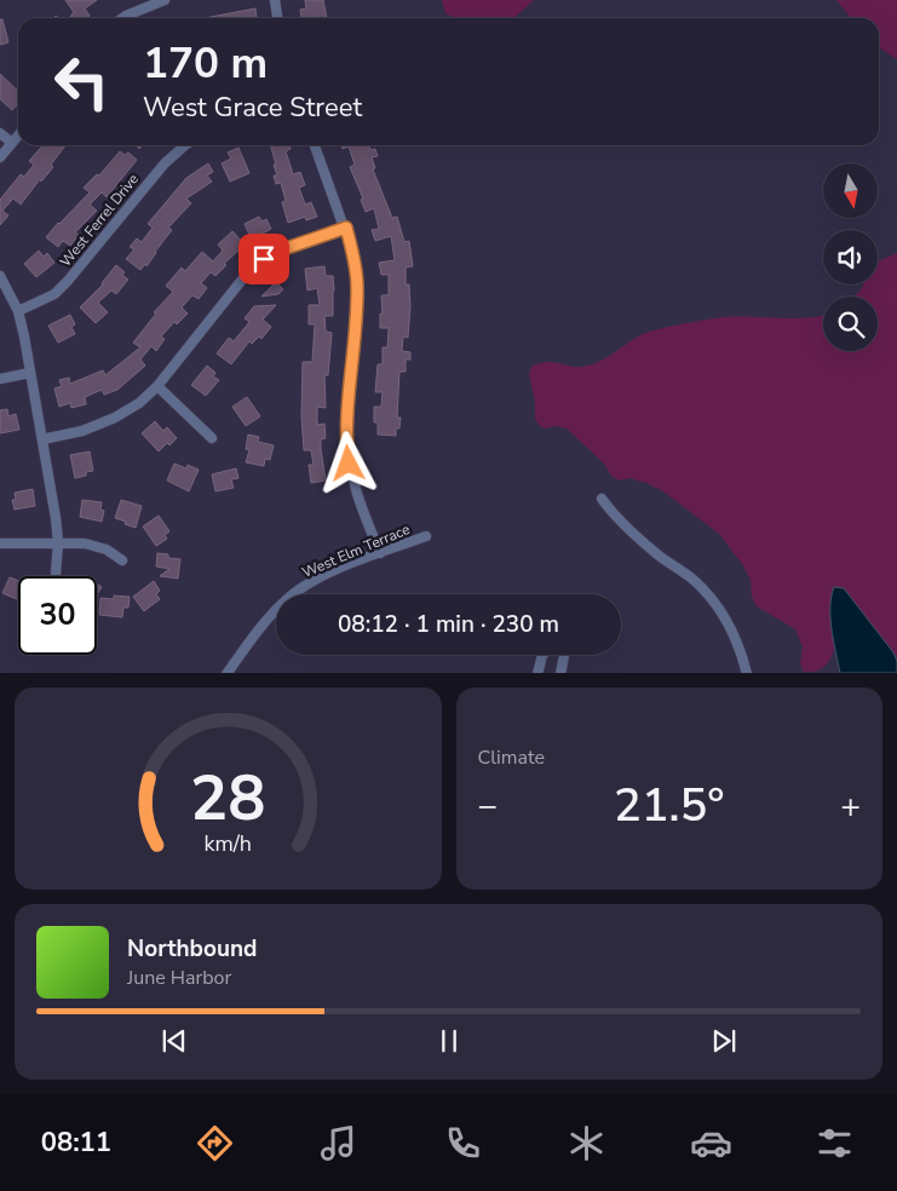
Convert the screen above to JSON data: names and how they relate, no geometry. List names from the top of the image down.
{
  "streets": {
    "street": ["West Ferrel Drive", "West Elm Terrace"]
  },
  "north": "bottom",
  "page": {
    "turn": ["170 m", "West Grace Street"],
    "limit": "30",
    "trip": "08:12 · 1 min · 230 m",
    "tile": "Climate",
    "heat": ["−", "21.5°", "+"],
    "song": ["Northbound", "June Harbor"],
    "tabs": "08:11",
    "gauge": ["28", "km/h"]
  }
}
